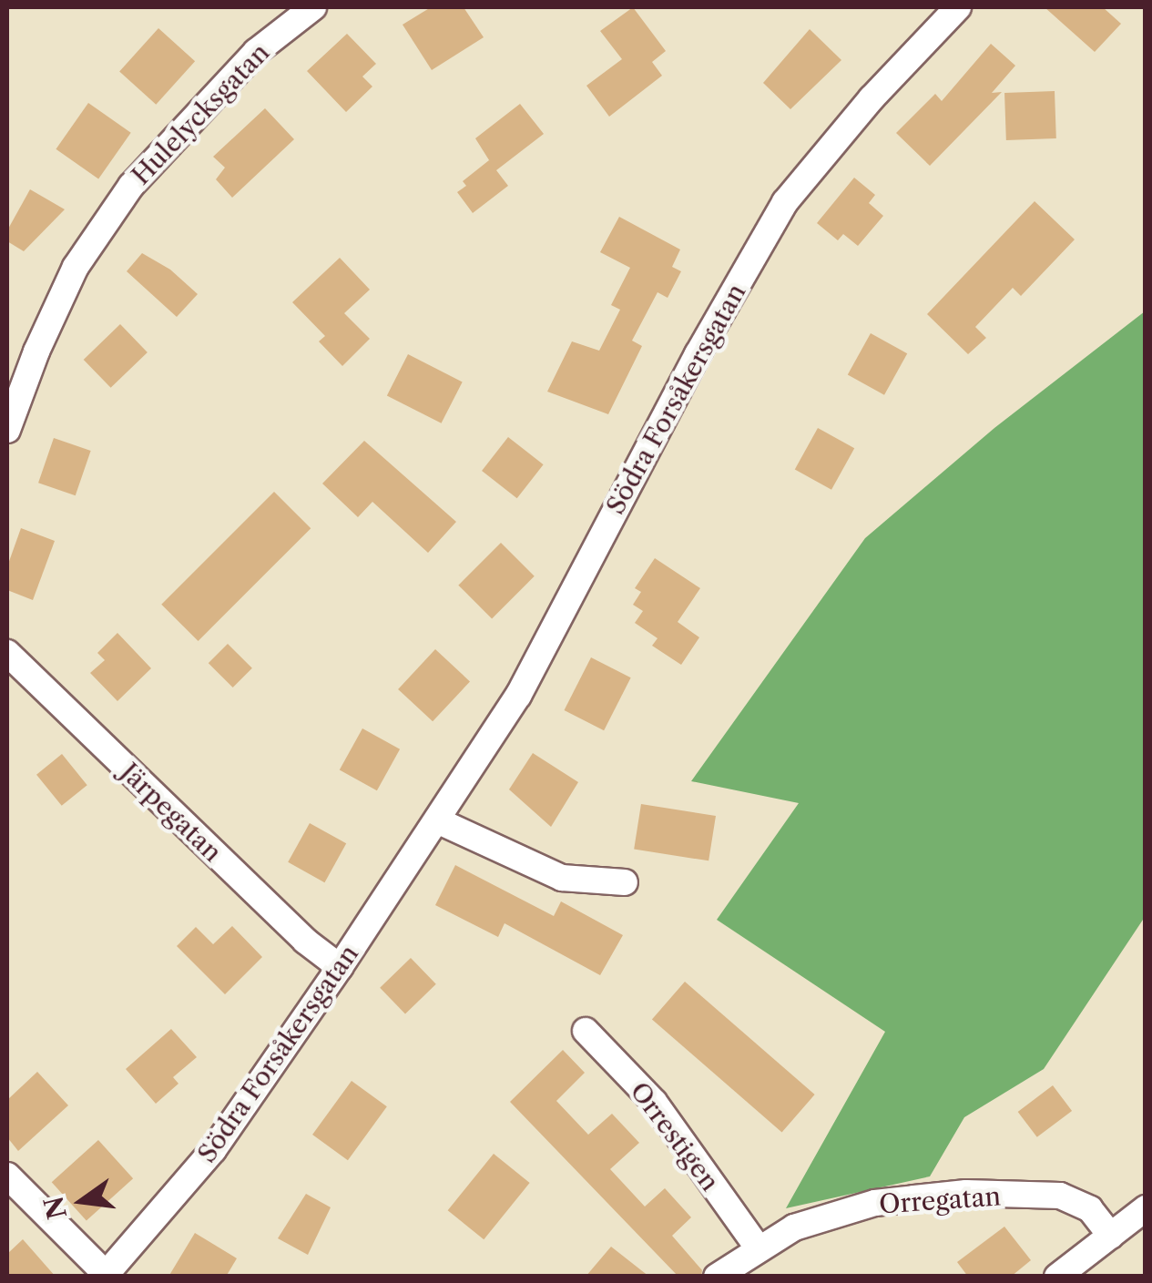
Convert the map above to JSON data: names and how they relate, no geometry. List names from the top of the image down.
{
  "streets": {
    "street": [
      "Hulelycksgatan",
      "Södra Forsåkersgatan",
      "Järpegatan",
      "Orrestigen",
      "Orregatan"
    ]
  },
  "crossings": [
    ["Södra Forsåkersgatan", "Järpegatan"],
    ["Orrestigen", "Orregatan"]
  ],
  "north": "left"
}
